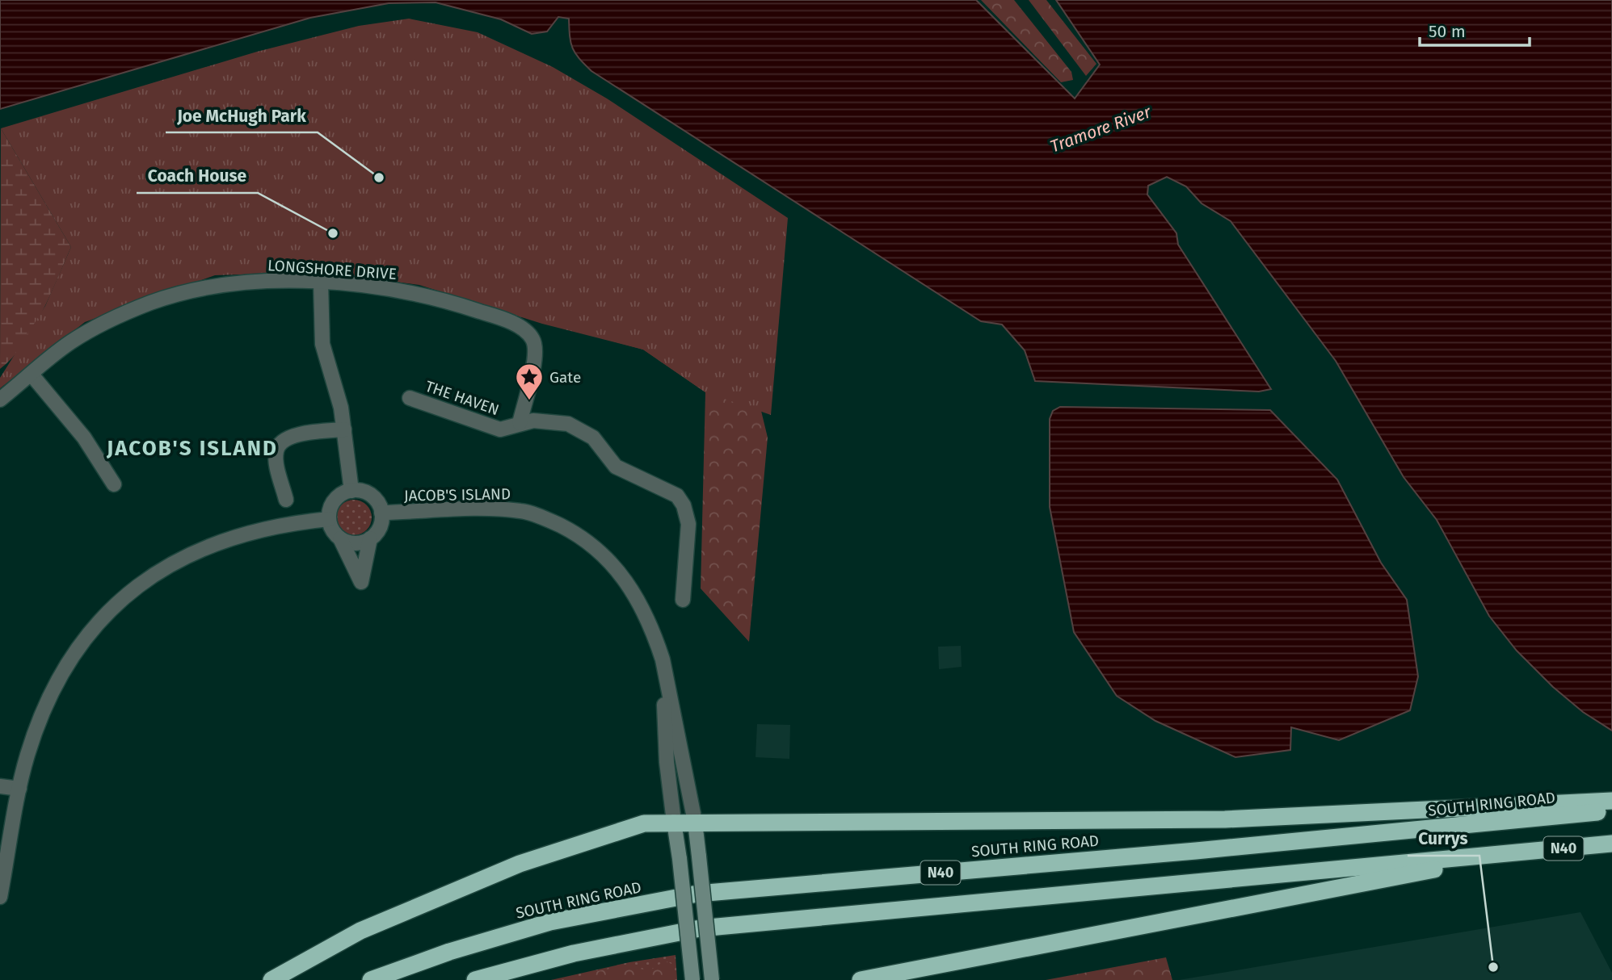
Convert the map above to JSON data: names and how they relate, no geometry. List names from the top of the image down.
{
  "streets": {
    "highway": ["SOUTH RING ROAD", "N40"],
    "street": ["LONGSHORE DRIVE", "THE HAVEN", "JACOB'S ISLAND"]
  },
  "crossings": [
    ["LONGSHORE DRIVE", "THE HAVEN"]
  ],
  "districts": ["JACOB'S ISLAND"],
  "water": ["Tramore River"],
  "places": {
    "other": ["Joe McHugh Park", "Coach House", "Currys"],
    "place": ["Gate"]
  },
  "scale_bar": "50 m"
}
